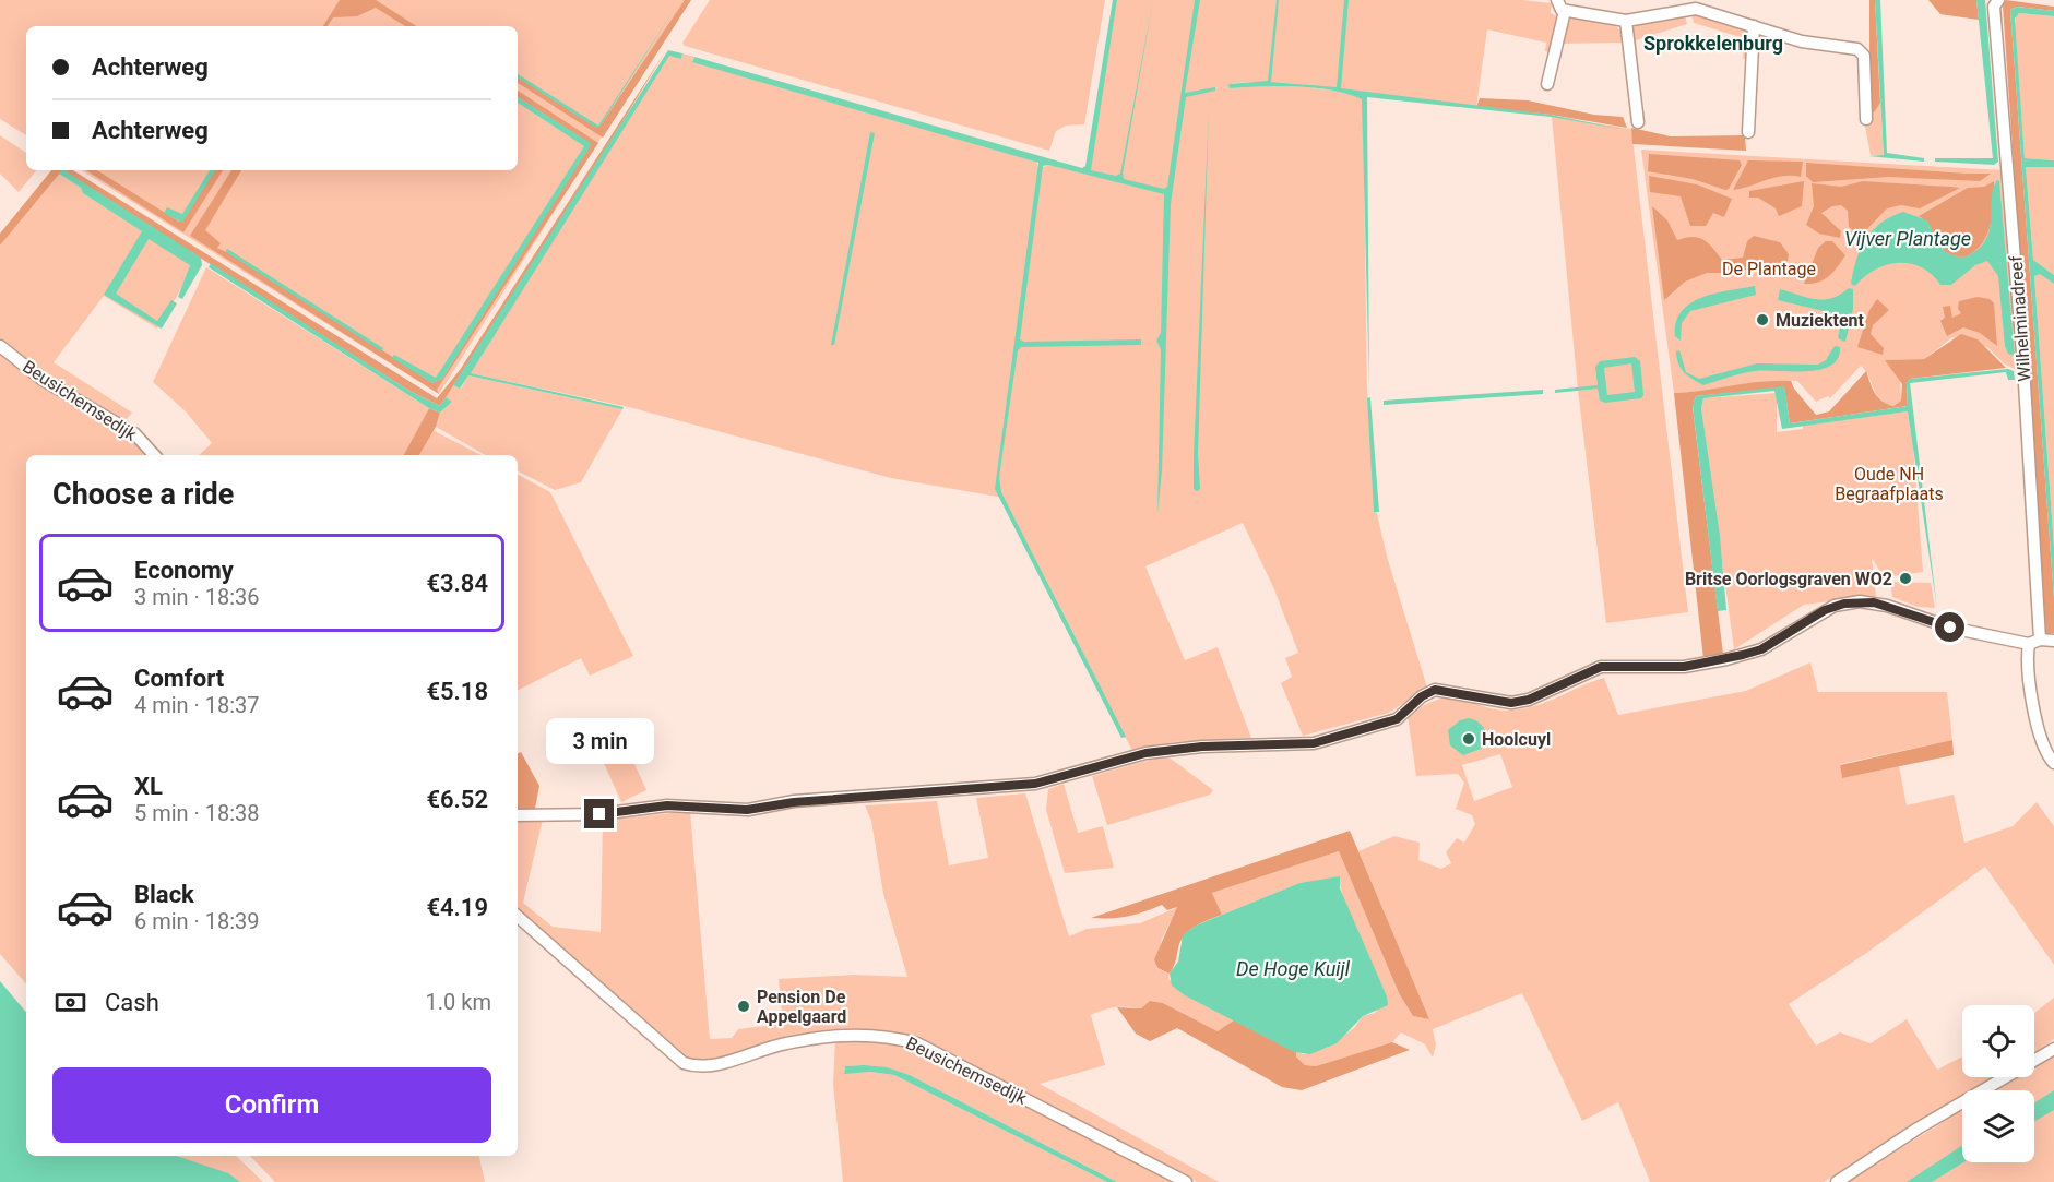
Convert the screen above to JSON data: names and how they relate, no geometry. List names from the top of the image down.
{
  "streets": {
    "street": ["Wilhelminadreef", "Beusichemsedijk"]
  },
  "districts": ["Sprokkelenburg"],
  "water": ["Vijver Plantage", "De Hoge Kuijl"],
  "parks": ["De Plantage", "Oude NH Begraafplaats"],
  "places": [
    "Muziektent",
    "Britse Oorlogsgraven WO2",
    "Hoolcuyl",
    "Pension De Appelgaard"
  ],
  "page": {
    "banner": ["Achterweg", "Achterweg"],
    "heading": "Choose a ride",
    "list": [
      {
        "name": "Economy",
        "note": "3 min · 18:36",
        "value": "€3.84"
      },
      {
        "name": "Comfort",
        "note": "4 min · 18:37",
        "value": "€5.18"
      },
      {
        "name": "XL",
        "note": "5 min · 18:38",
        "value": "€6.52"
      },
      {
        "name": "Black",
        "note": "6 min · 18:39",
        "value": "€4.19"
      }
    ],
    "bubble": "3 min",
    "pay": ["Cash", "1.0 km"],
    "buttons": "Confirm"
  }
}
